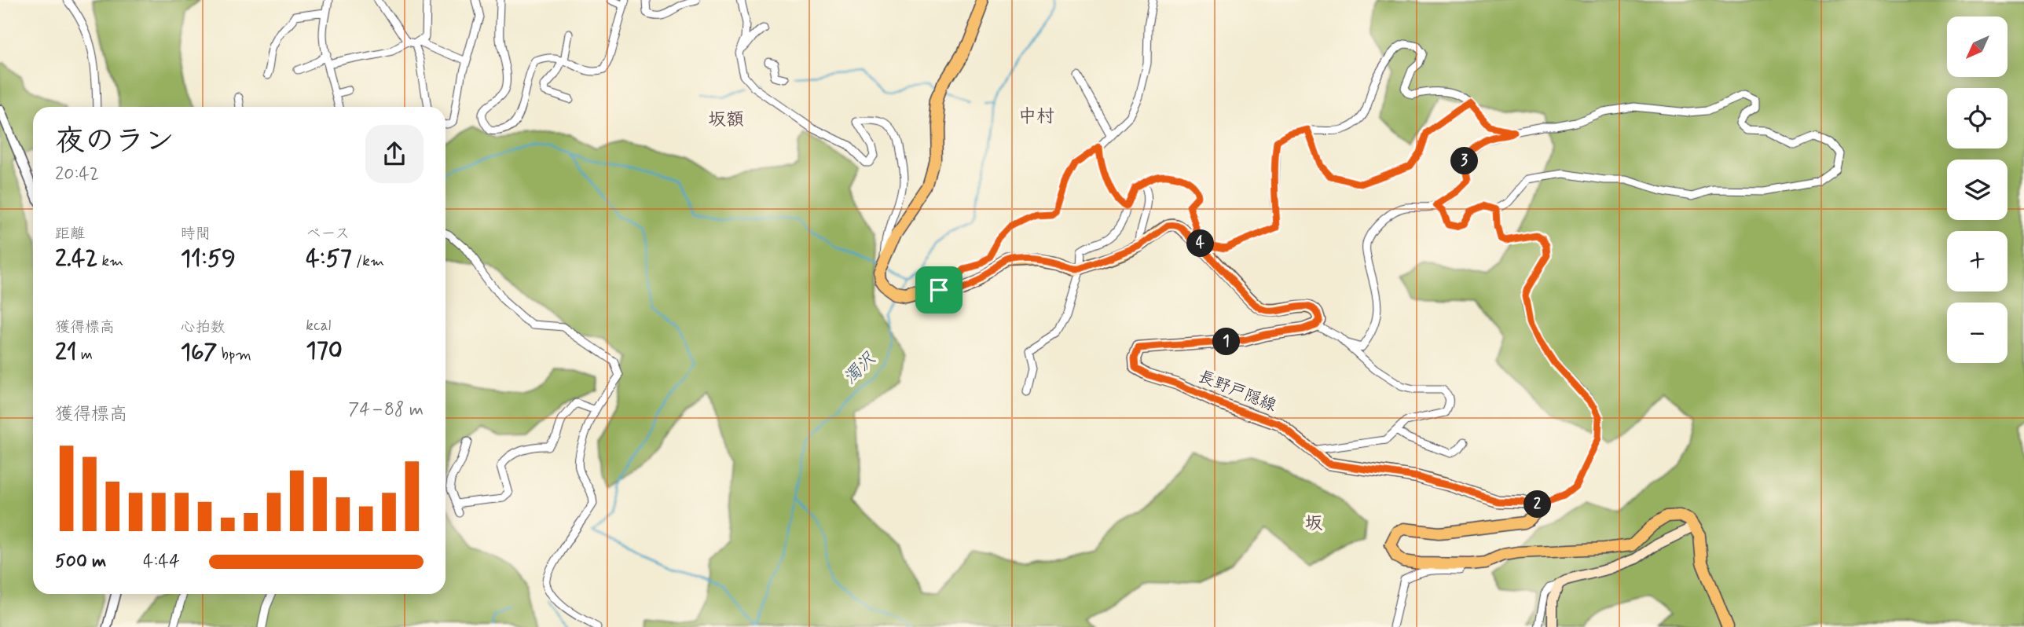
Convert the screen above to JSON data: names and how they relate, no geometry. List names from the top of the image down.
{
  "streets": {
    "main road": ["長野戸隠線"]
  },
  "districts": ["中村", "坂額", "坂"],
  "water": ["濁沢"],
  "north": "bottom left",
  "page": {
    "map_buttons": ["+", "−"],
    "heading": ["夜のラン", "20:42"],
    "pins": [
      "3",
      "4",
      "1",
      "2"
    ],
    "stats": [
      ["距離", "2.42 km"],
      ["時間", "11:59"],
      ["ペース", "4:57 /km"],
      ["獲得標高", "21 m"],
      ["心拍数", "167 bpm"],
      ["kcal", "170"]
    ],
    "chart": ["獲得標高", "74–88 m"],
    "list": [
      {
        "name": "500 m",
        "note": "4:44"
      }
    ]
  }
}
